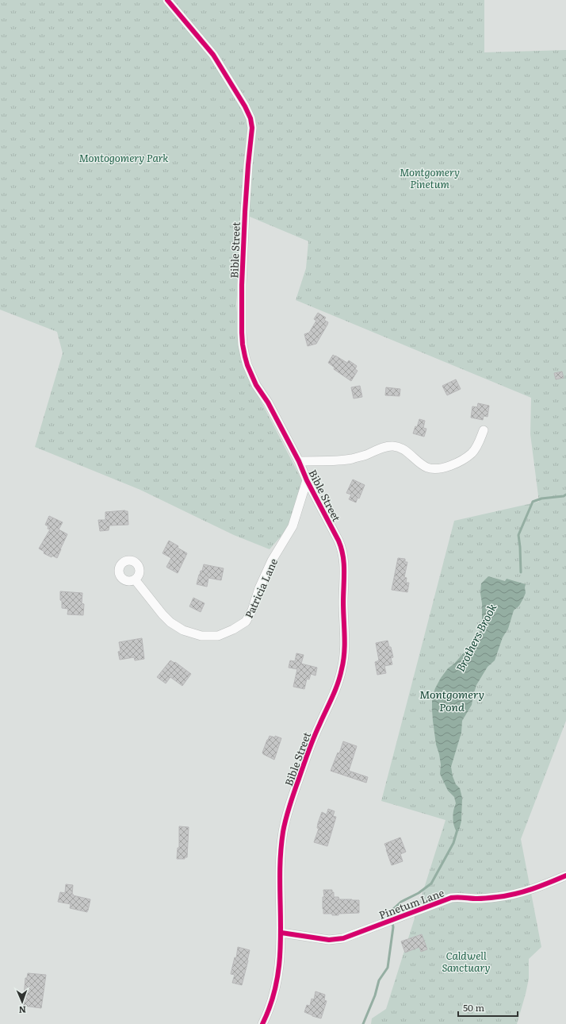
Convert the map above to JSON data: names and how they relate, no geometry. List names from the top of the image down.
{
  "streets": {
    "street": ["Bible Street", "Patricia Lane", "Pinetum Lane"]
  },
  "crossings": [
    ["Bible Street", "Patricia Lane"],
    ["Bible Street", "Pinetum Lane"]
  ],
  "water": ["Brothers Brook", "Montgomery Pond"],
  "parks": ["Montogomery Park", "Montgomery Pinetum", "Caldwell Sanctuary"],
  "scale_bar": "50 m",
  "north": "bottom"
}
